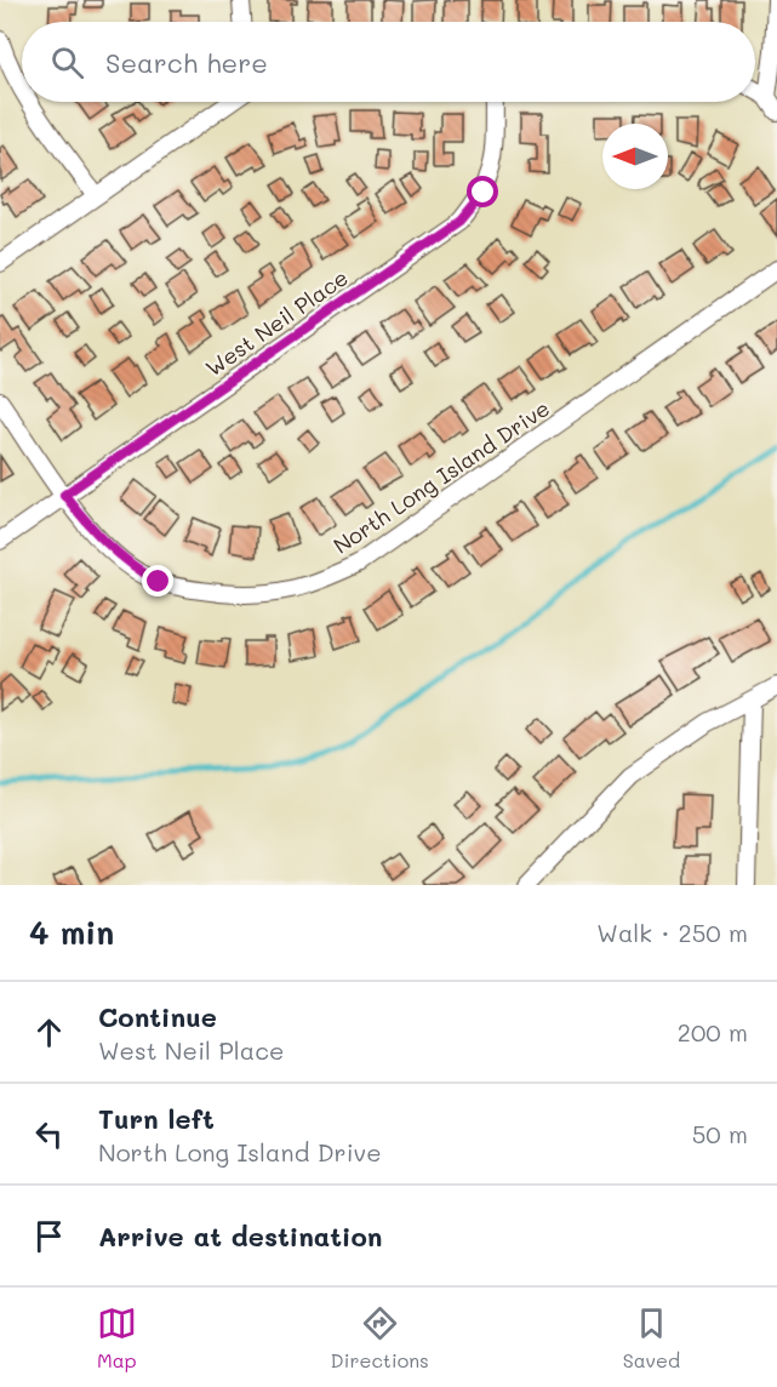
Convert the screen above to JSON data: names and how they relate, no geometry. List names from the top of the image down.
{
  "streets": {
    "street": ["West Neil Place", "North Long Island Drive"]
  },
  "crossings": [
    ["West Neil Place", "North Long Island Drive"]
  ],
  "north": "left",
  "page": {
    "search": "Search here",
    "heading": ["4 min", "Walk · 250 m"],
    "list": [
      ["Continue", "West Neil Place", "200 m"],
      ["Turn left", "North Long Island Drive", "50 m"],
      "Arrive at destination"
    ],
    "nav": ["Map", "Directions", "Saved"]
  }
}
